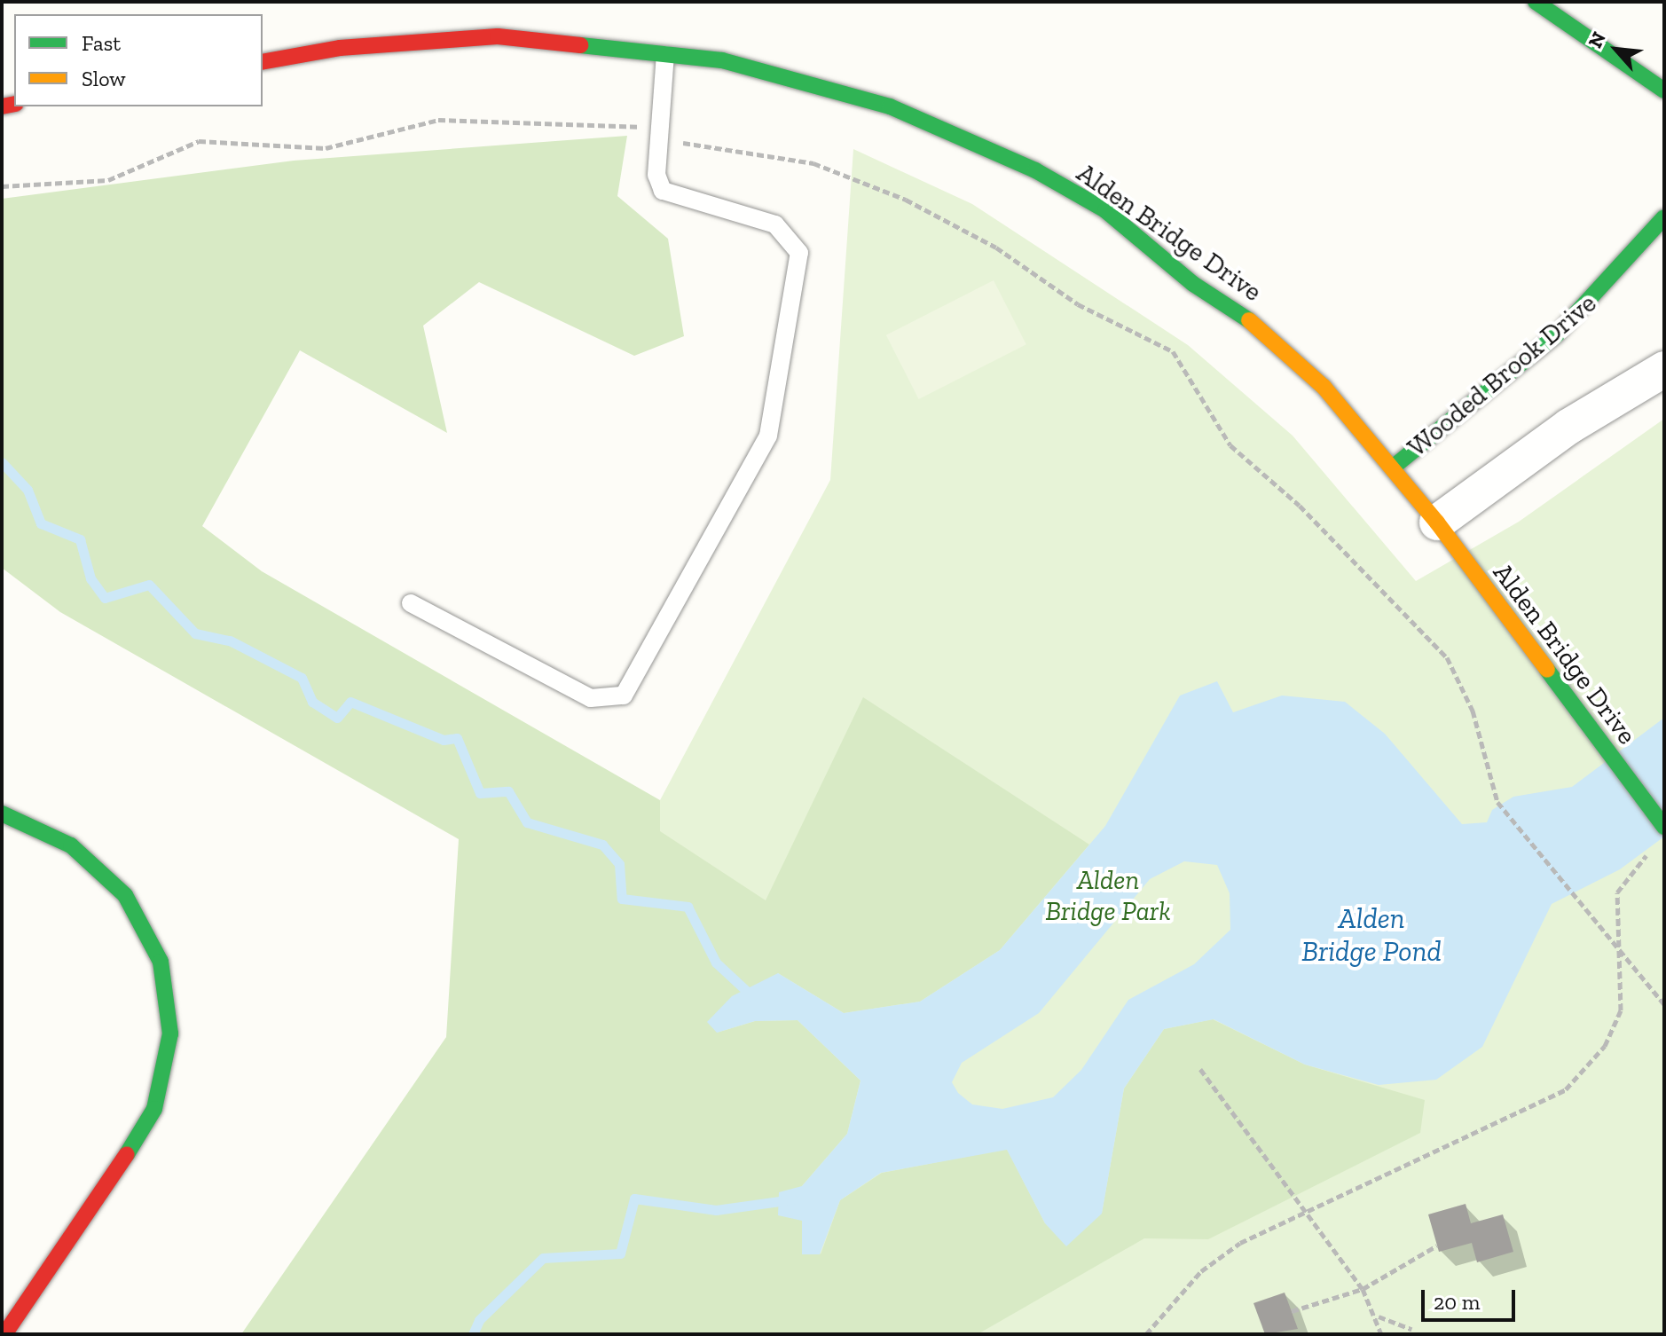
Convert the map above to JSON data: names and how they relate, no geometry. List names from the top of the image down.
{
  "streets": {
    "street": ["Alden Bridge Drive", "Wooded Brook Drive"]
  },
  "crossings": [
    ["Alden Bridge Drive", "Wooded Brook Drive"]
  ],
  "water": ["Alden Bridge Pond"],
  "parks": ["Alden Bridge Park"],
  "legend": ["Fast", "Slow"],
  "scale_bar": "20 m",
  "north": "top left"
}
